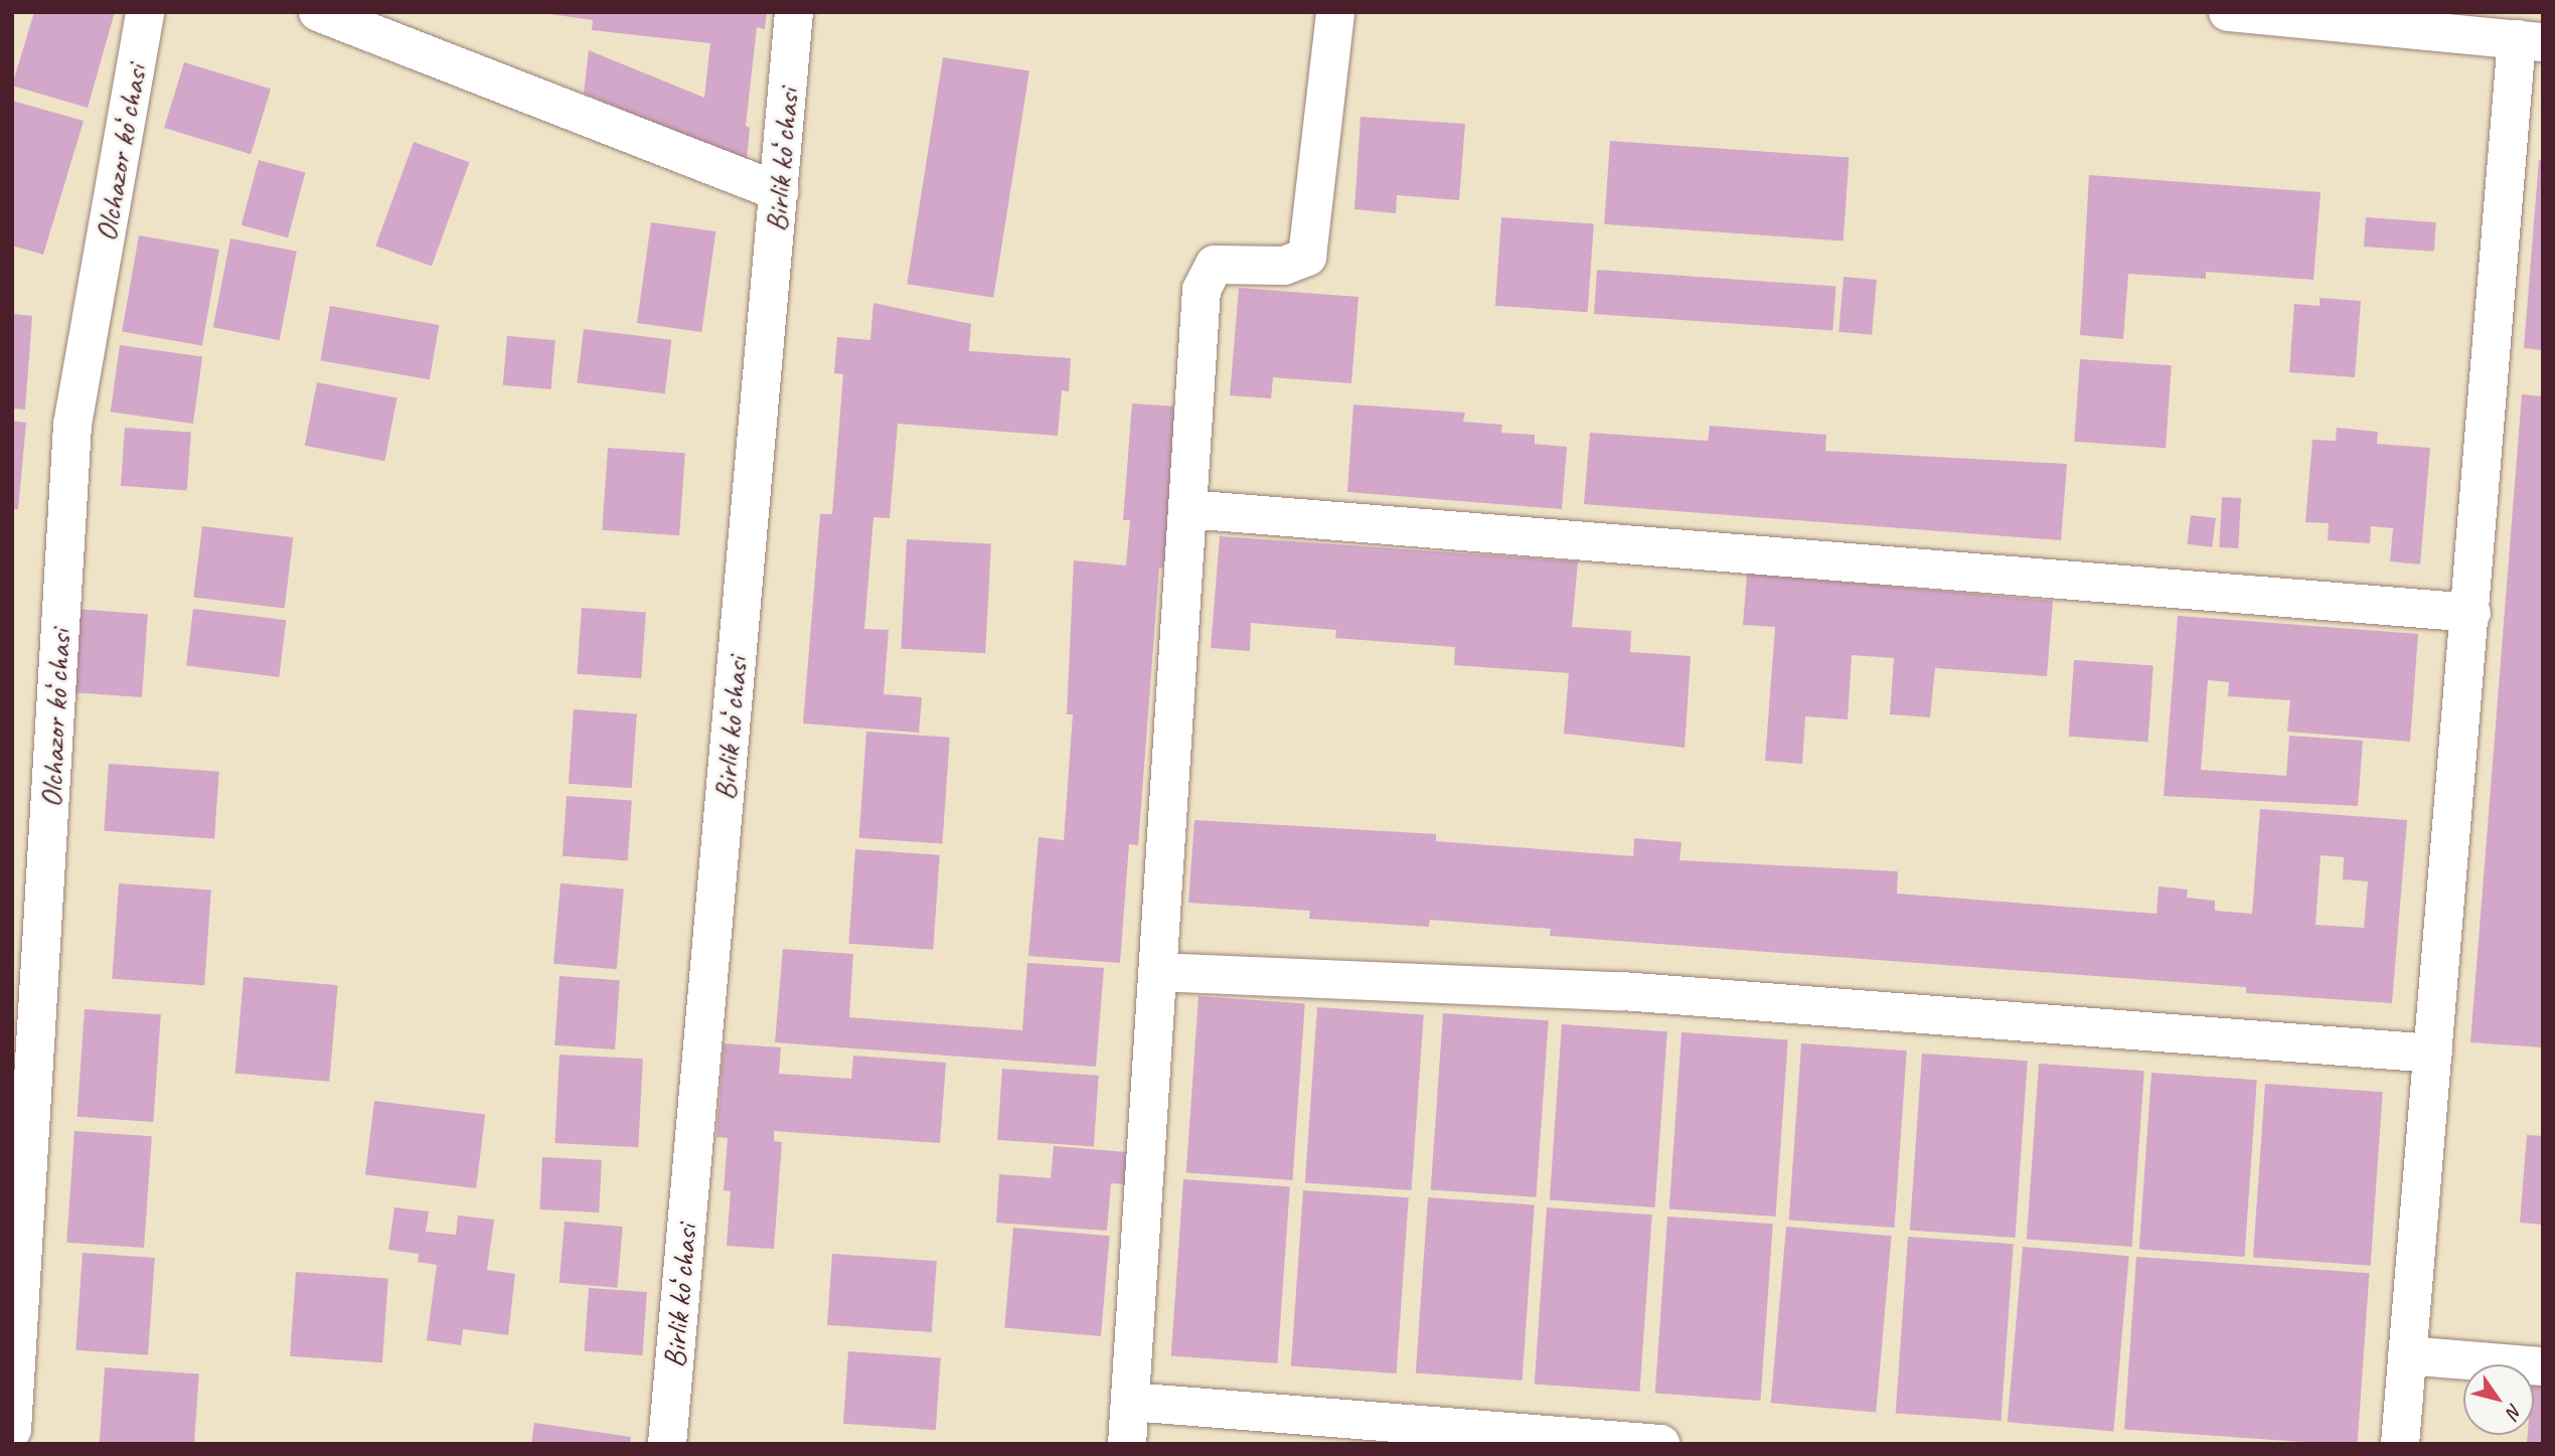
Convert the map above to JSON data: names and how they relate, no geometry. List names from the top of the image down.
{
  "streets": {
    "street": ["Olchazor koʻchasi", "Birlik koʻchasi"]
  },
  "north": "bottom right"
}
